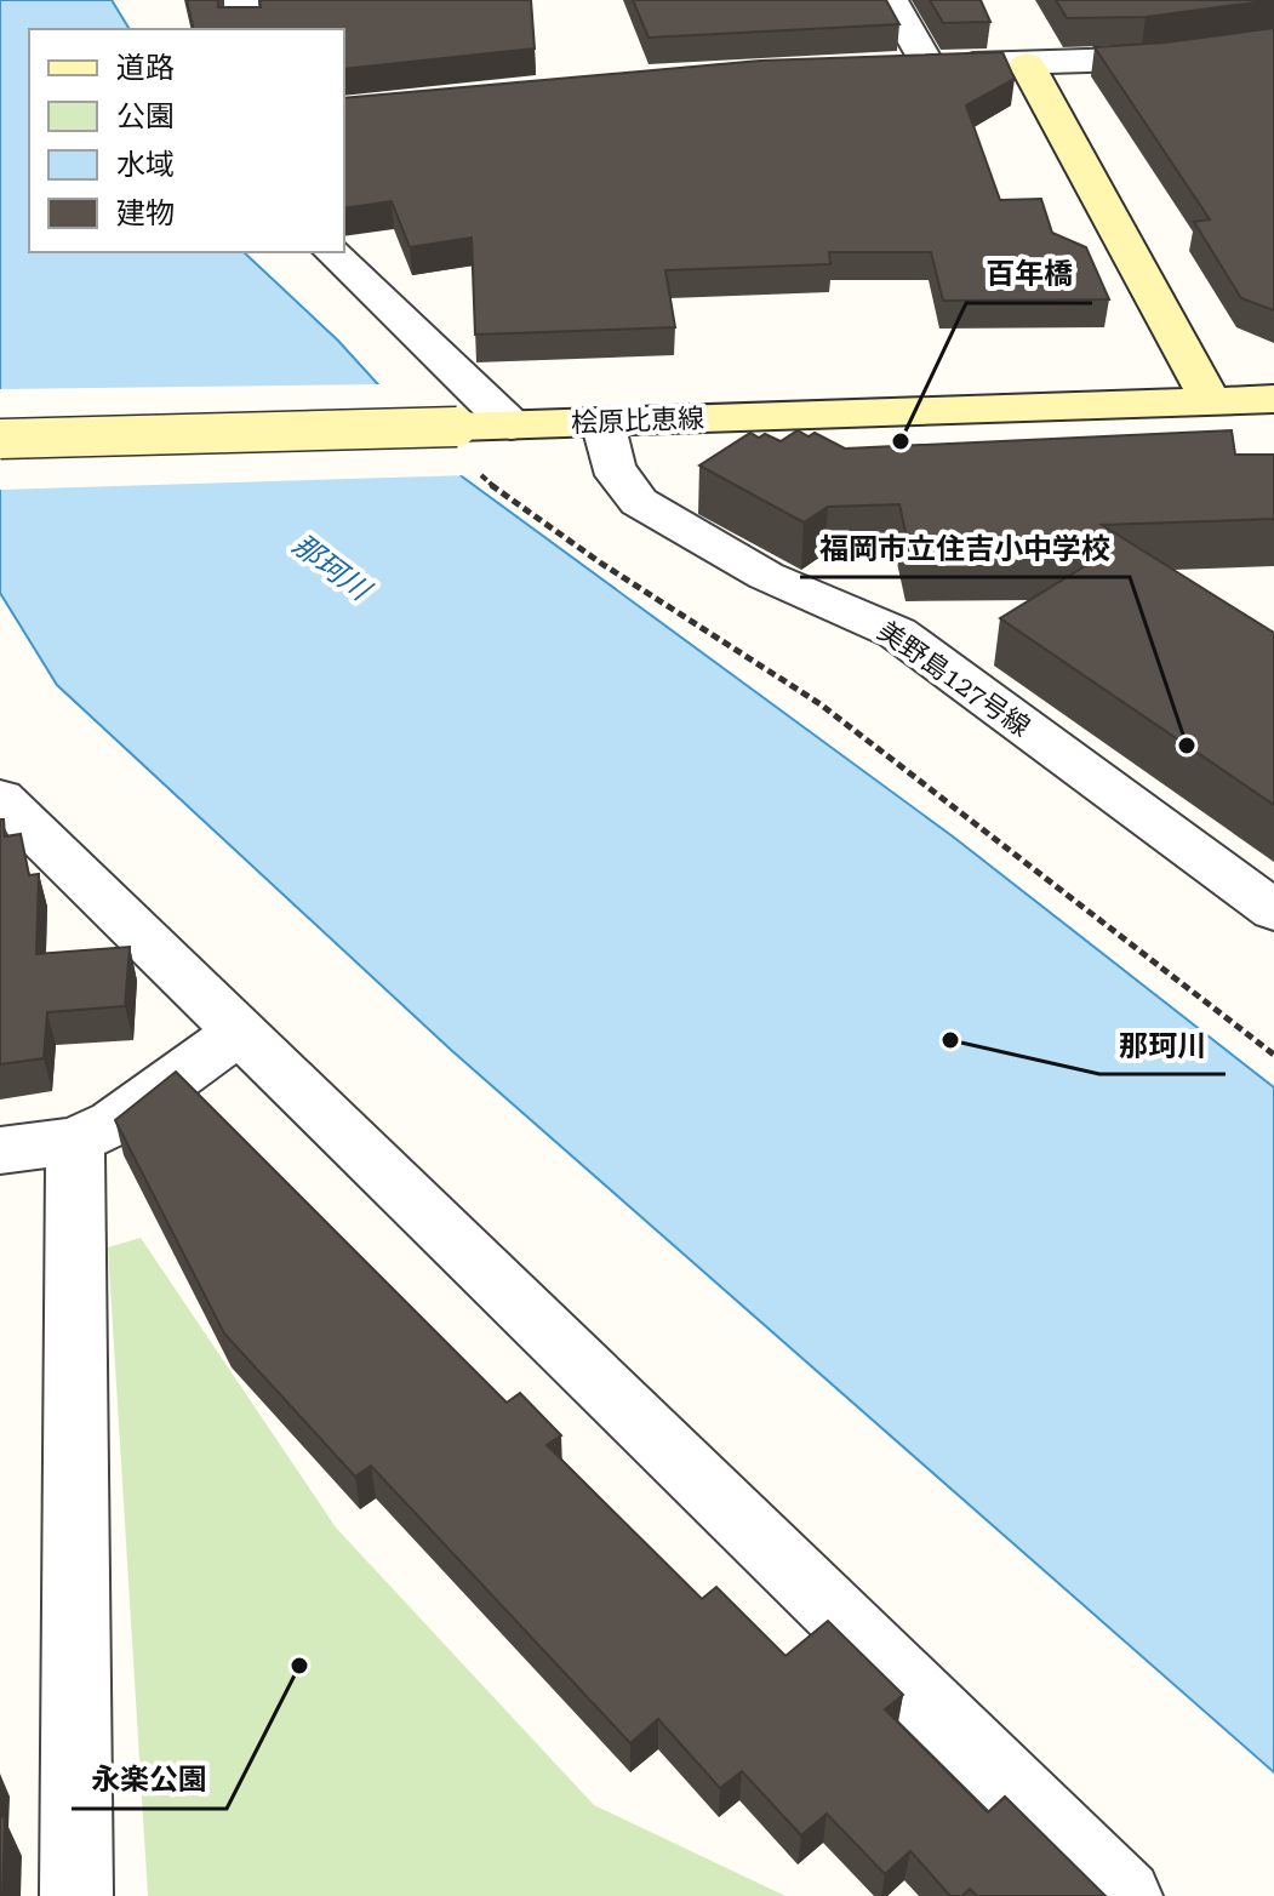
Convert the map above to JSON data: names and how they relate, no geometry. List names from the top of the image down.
{
  "streets": {
    "main road": ["桧原比恵線"],
    "street": ["美野島127号線"]
  },
  "crossings": [
    ["桧原比恵線", "美野島127号線"]
  ],
  "water": ["那珂川"],
  "places": [
    "百年橋",
    "福岡市立住吉小中学校",
    "那珂川",
    "永楽公園"
  ],
  "legend": [
    "道路",
    "公園",
    "水域",
    "建物"
  ]
}
